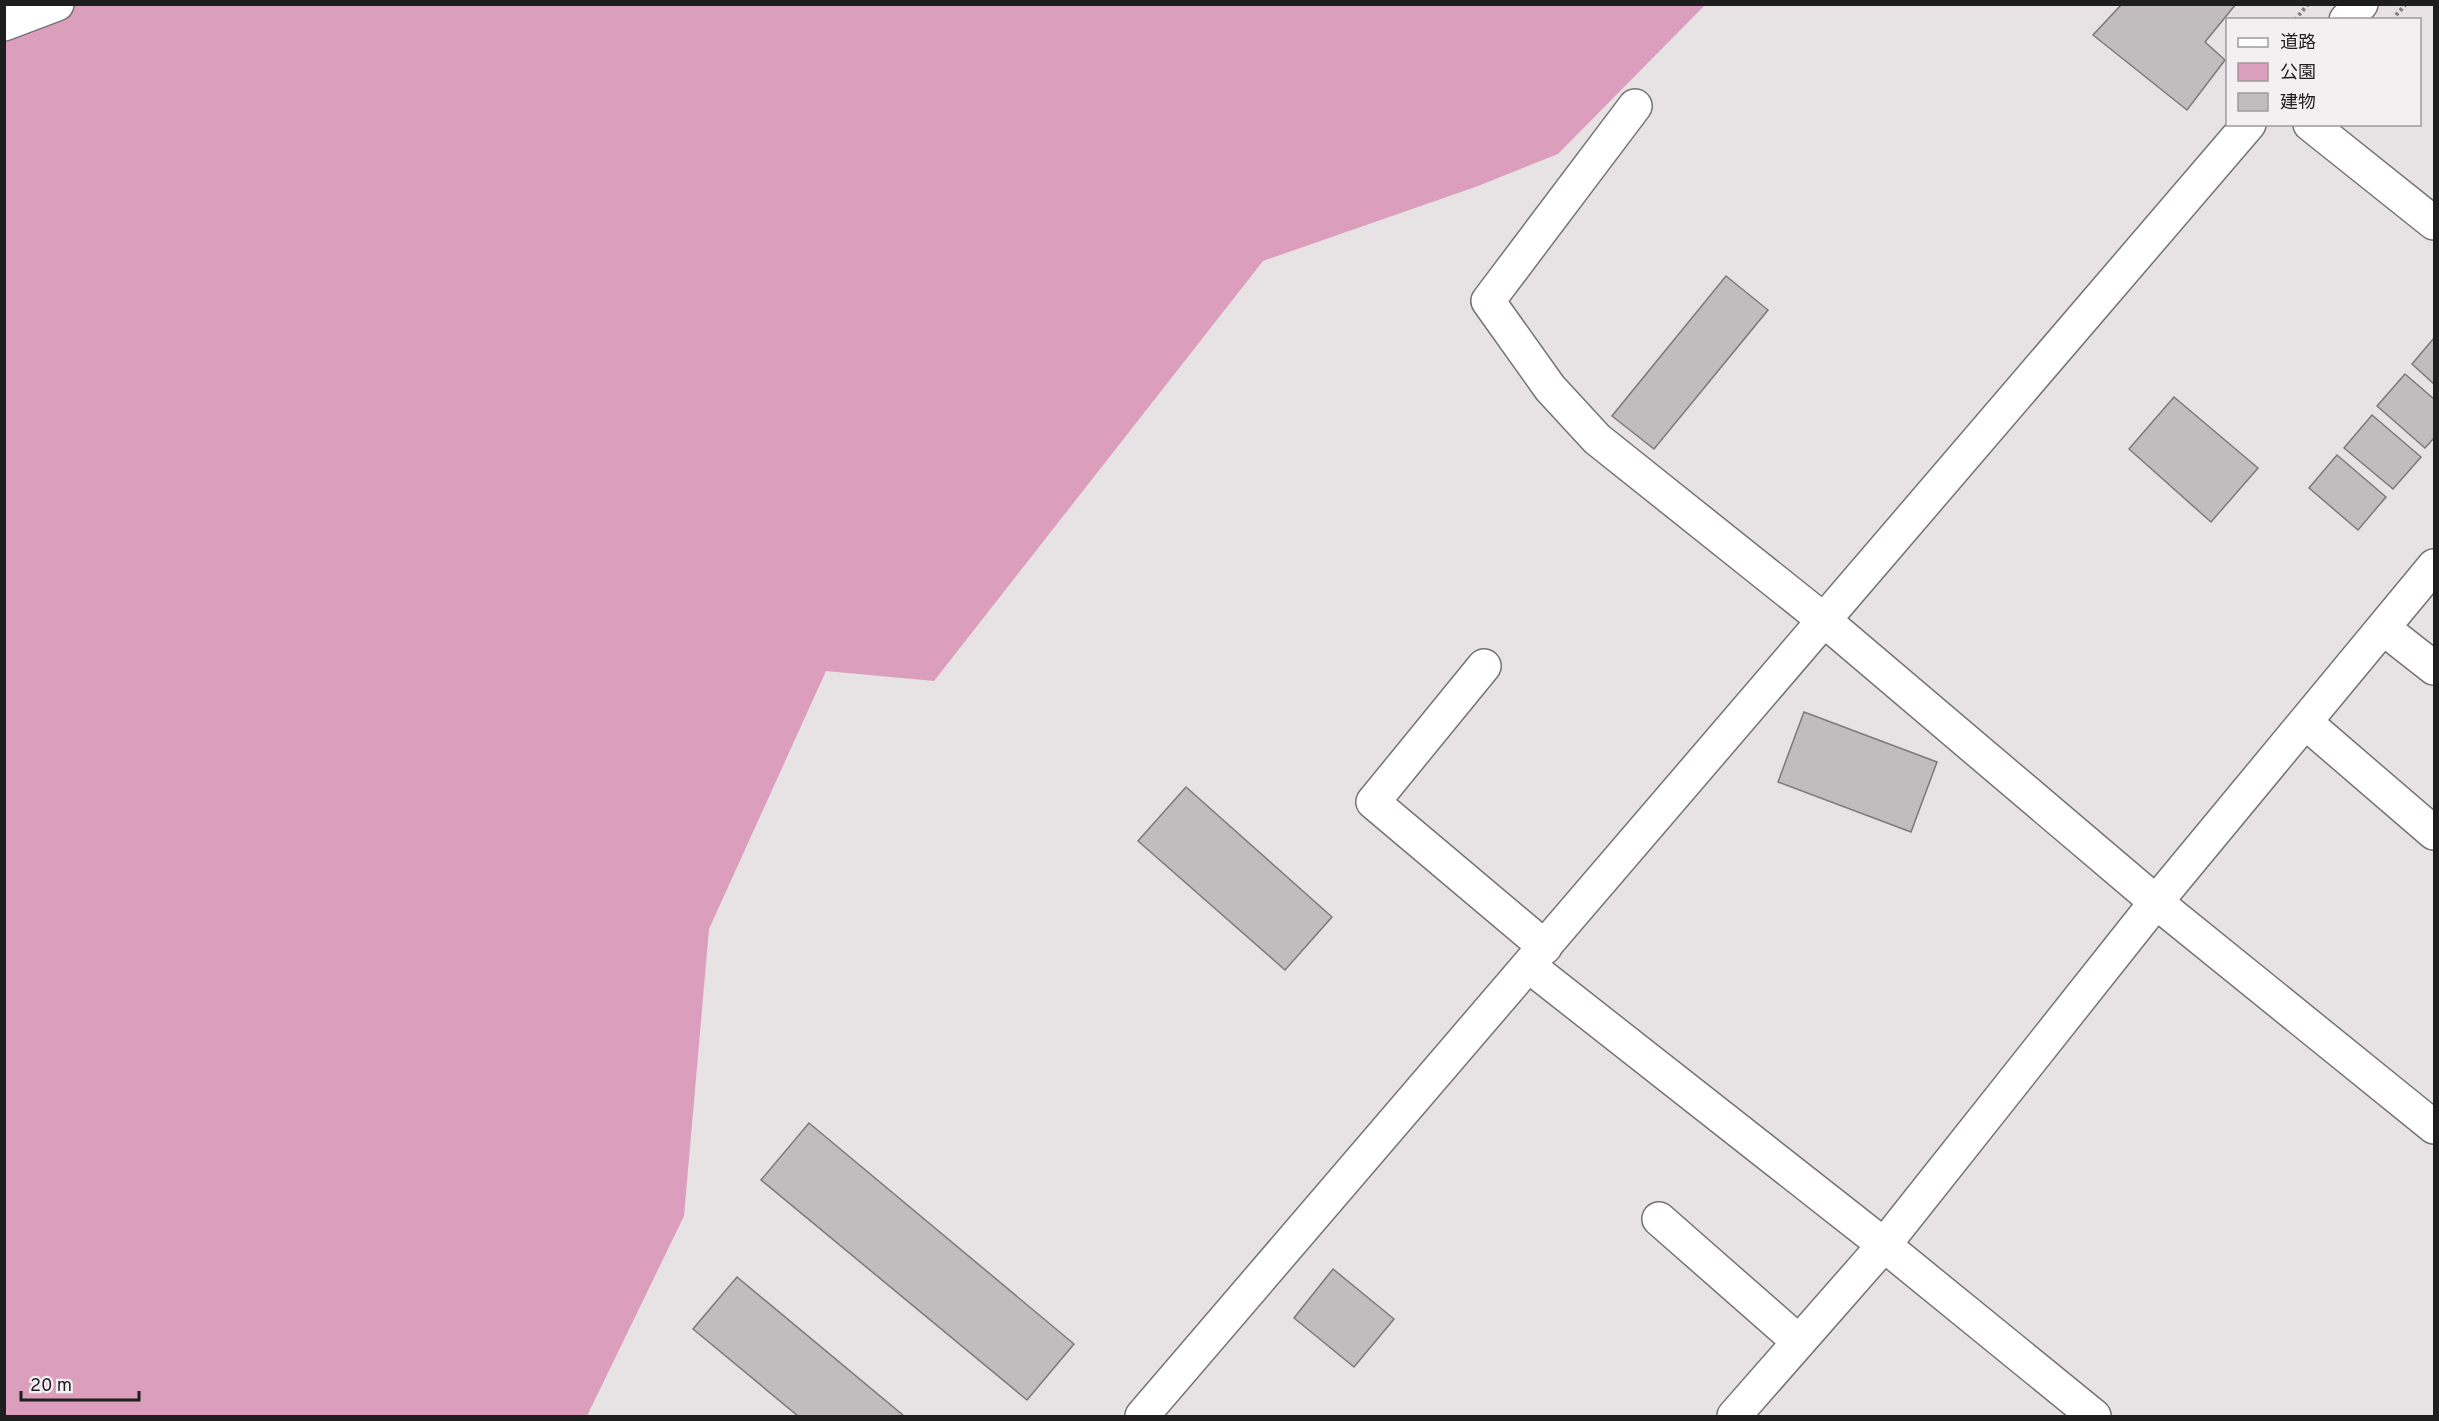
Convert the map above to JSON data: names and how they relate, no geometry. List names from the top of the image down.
{
  "legend": ["道路", "公園", "建物"],
  "scale_bar": "20 m"
}
